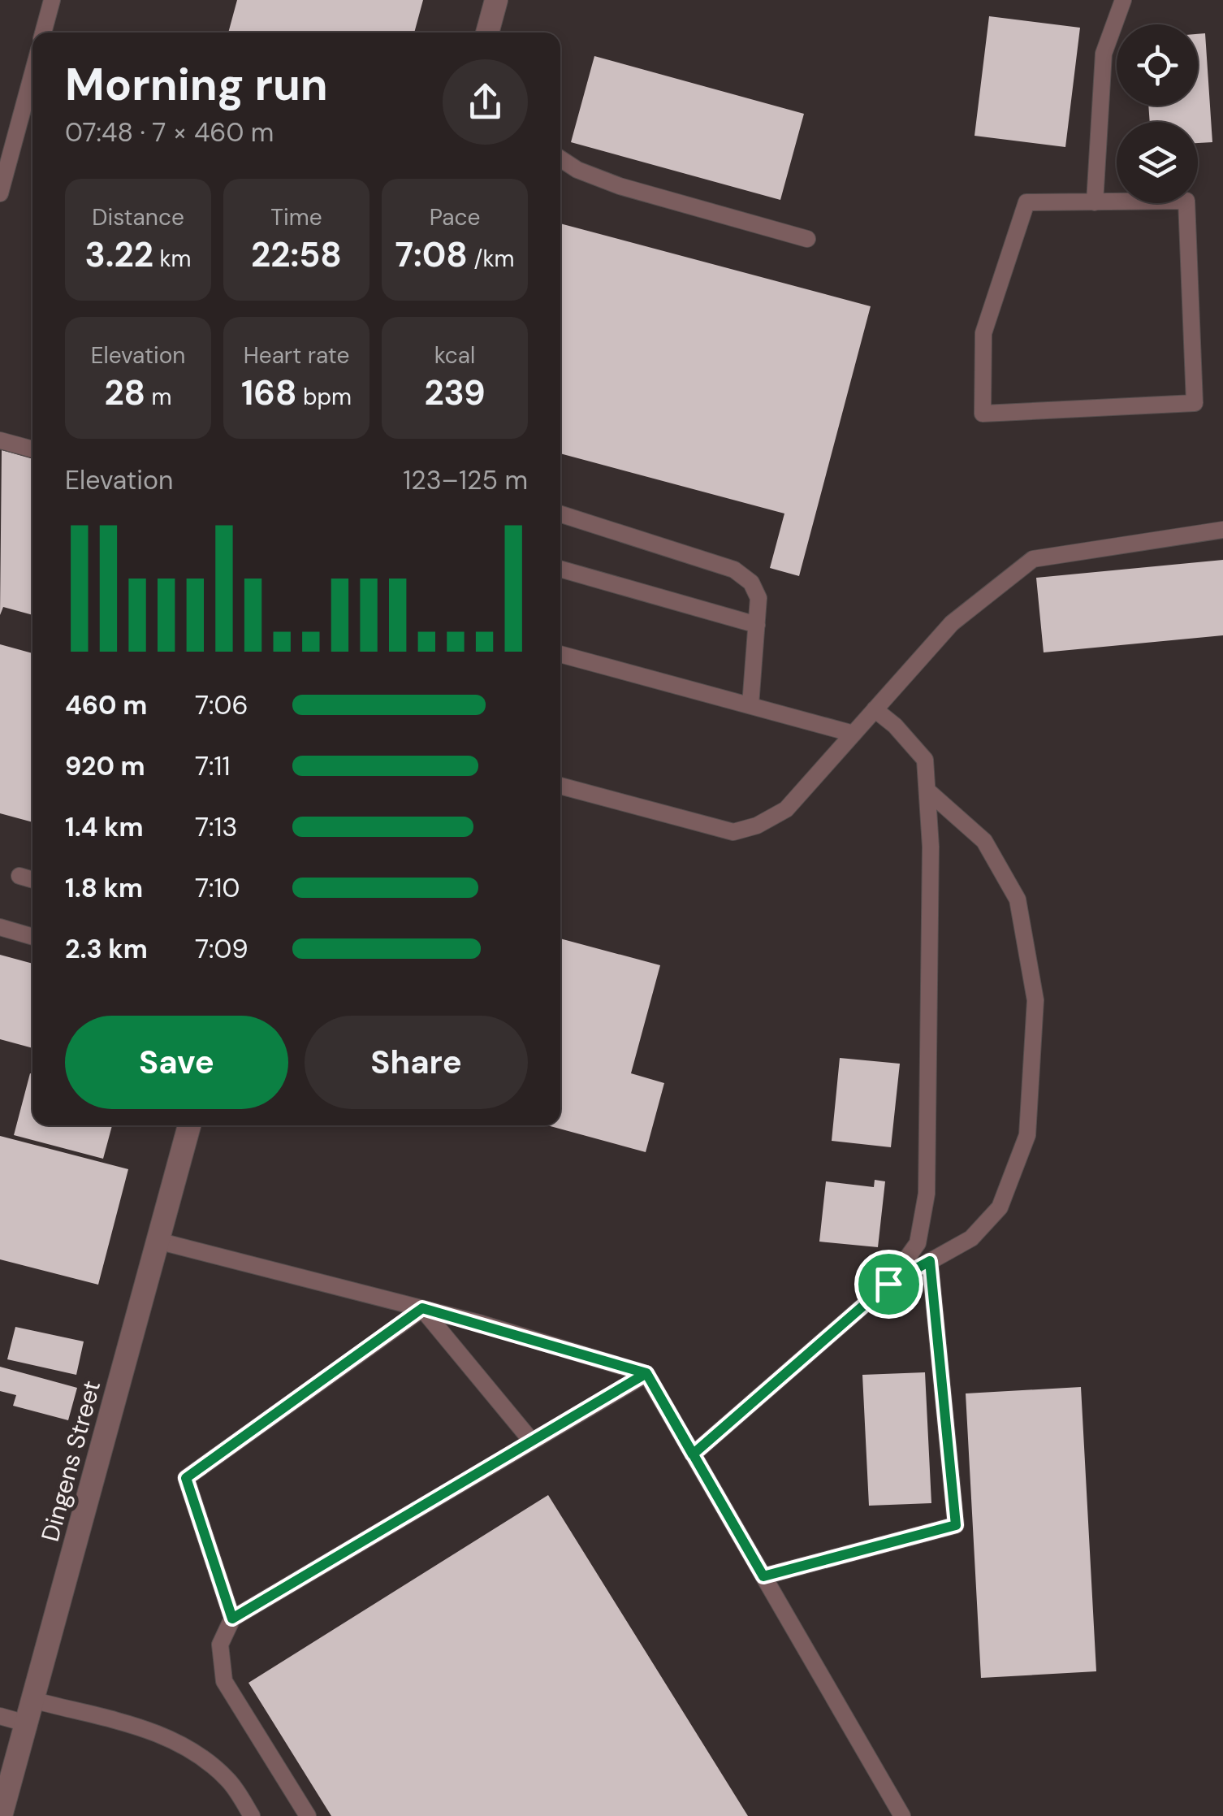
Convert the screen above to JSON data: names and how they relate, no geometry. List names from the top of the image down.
{
  "streets": {
    "street": ["Dingens Street"]
  },
  "page": {
    "heading": ["Morning run", "07:48 · 7 × 460 m"],
    "stats": [
      ["Distance", "3.22 km"],
      ["Time", "22:58"],
      ["Pace", "7:08 /km"],
      ["Elevation", "28 m"],
      ["Heart rate", "168 bpm"],
      ["kcal", "239"]
    ],
    "chart": ["Elevation", "123–125 m"],
    "list": [
      {
        "name": "460 m",
        "note": "7:06"
      },
      {
        "name": "920 m",
        "note": "7:11"
      },
      {
        "name": "1.4 km",
        "note": "7:13"
      },
      {
        "name": "1.8 km",
        "note": "7:10"
      },
      {
        "name": "2.3 km",
        "note": "7:09"
      }
    ],
    "buttons": ["Save", "Share"]
  }
}
